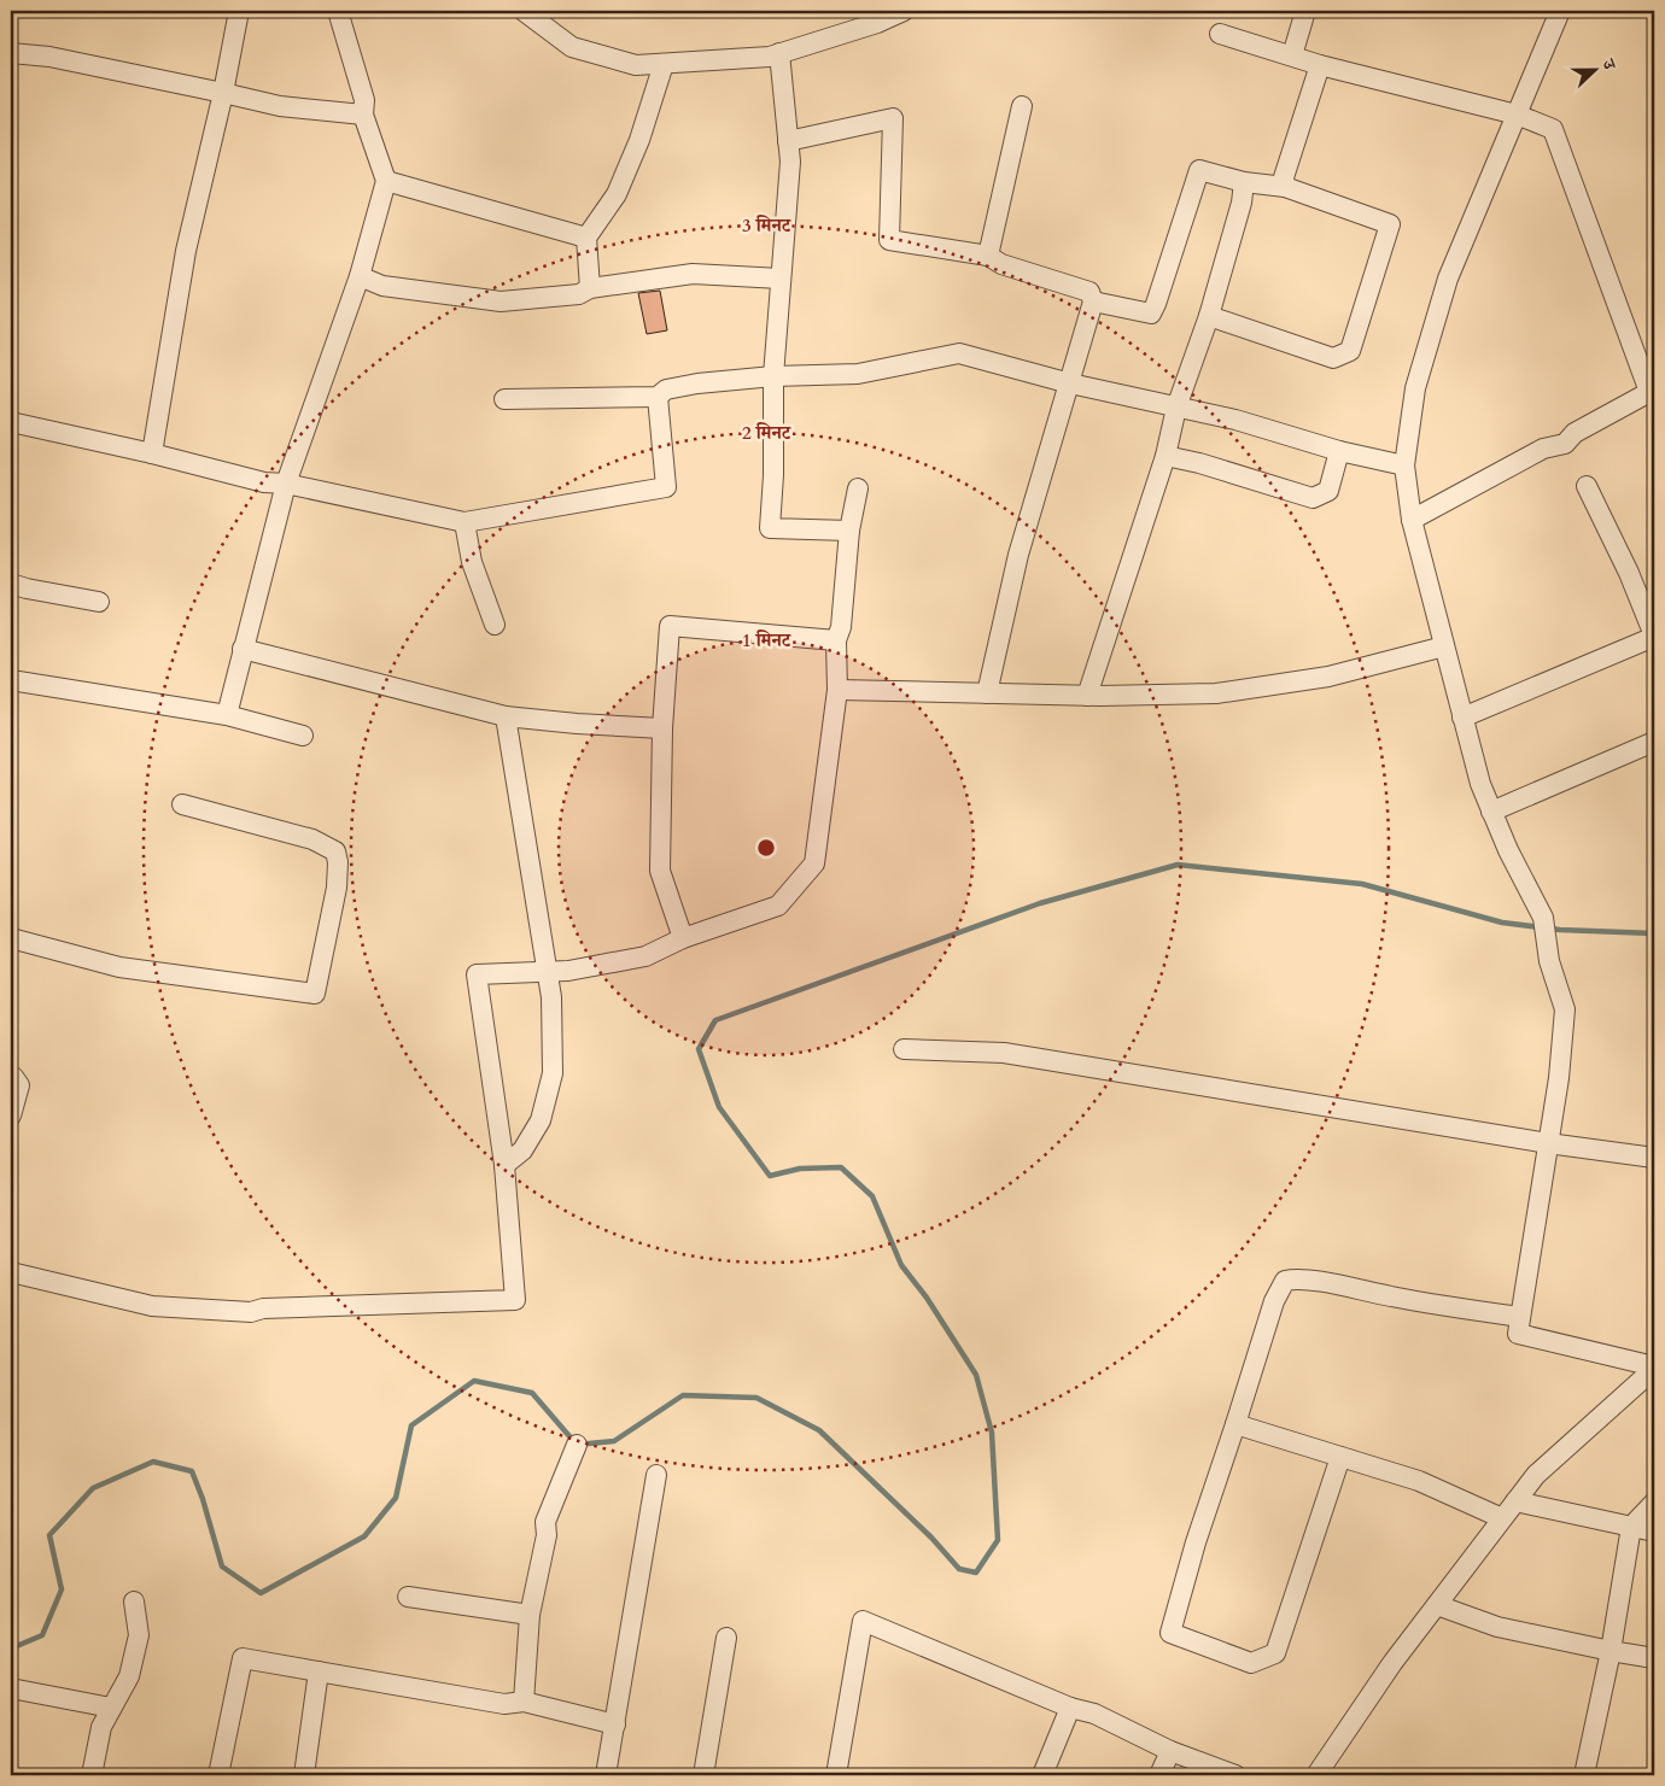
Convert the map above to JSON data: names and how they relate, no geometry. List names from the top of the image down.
{
  "north": "right",
  "rings": ["3 मिनट", "2 मिनट", "1 मिनट"]
}
